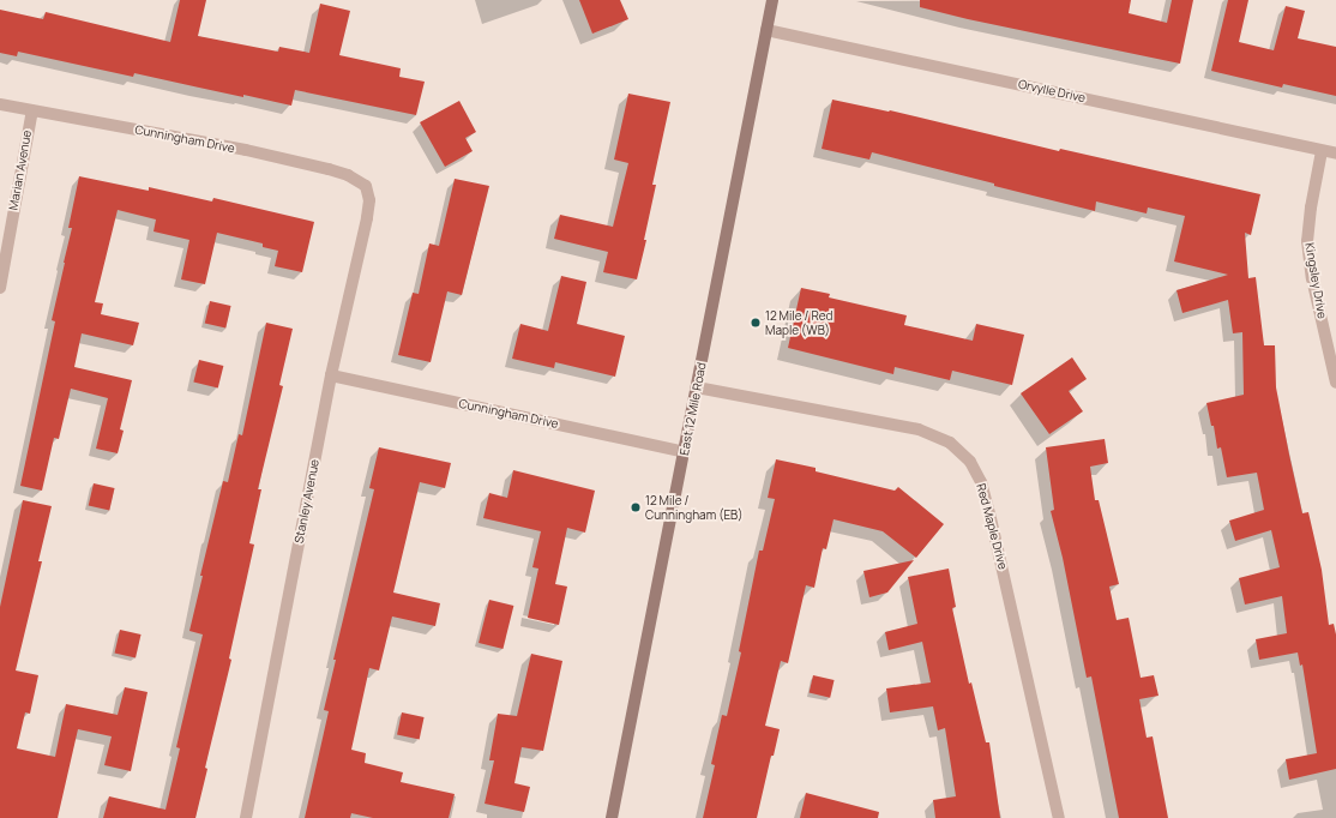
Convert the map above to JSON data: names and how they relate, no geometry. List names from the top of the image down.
{
  "streets": {
    "main road": ["East 12 Mile Road"],
    "street": [
      "Orvylle Drive",
      "Cunningham Drive",
      "Marian Avenue",
      "Kingsley Drive",
      "Stanley Avenue",
      "Red Maple Drive"
    ]
  },
  "crossings": [
    ["Orvylle Drive", "Kingsley Drive"],
    ["Orvylle Drive", "East 12 Mile Road"],
    ["Cunningham Drive", "Marian Avenue"],
    ["Cunningham Drive", "East 12 Mile Road"],
    ["Cunningham Drive", "Stanley Avenue"],
    ["East 12 Mile Road", "Red Maple Drive"]
  ],
  "places": ["12 Mile / Red Maple (WB)", "12 Mile / Cunningham (EB)"]
}
